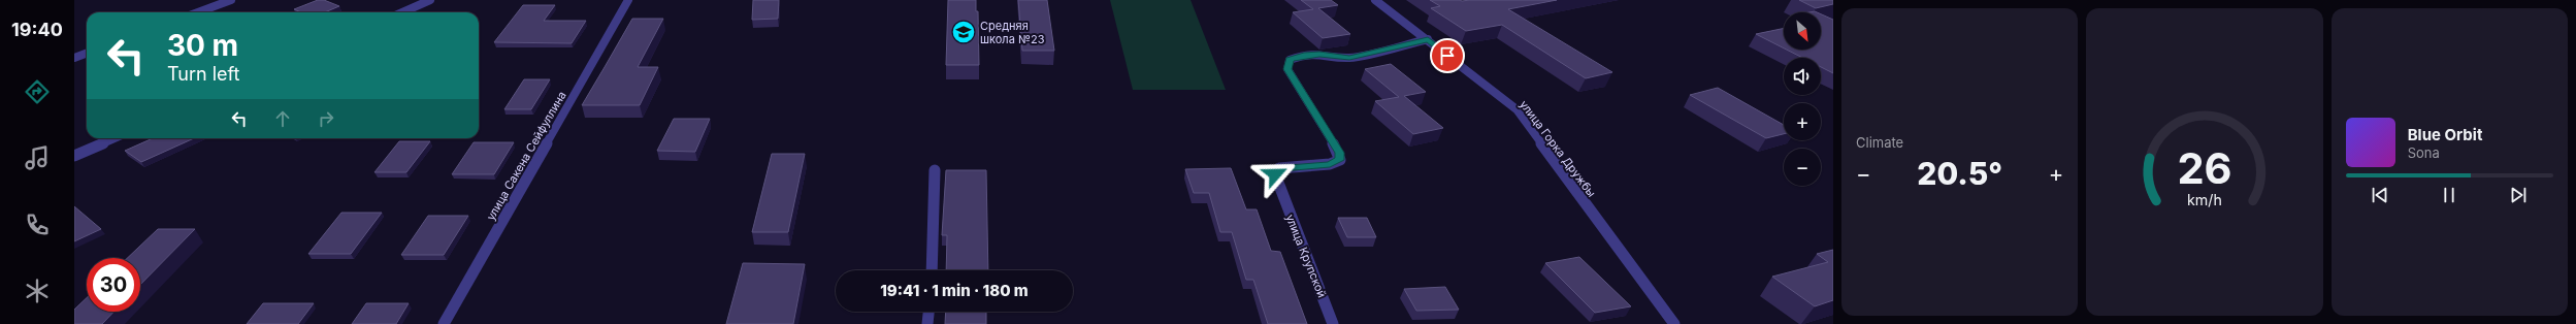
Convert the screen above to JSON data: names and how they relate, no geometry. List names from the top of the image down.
{
  "streets": {
    "street": ["улица Горка Дружбы", "улица Сакена Сейфуллина", "улица Крупской"]
  },
  "crossings": [
    ["улица Горка Дружбы", "улица Крупской"]
  ],
  "places": {
    "school or university": ["Средняя школа №23"]
  },
  "north": "bottom right",
  "page": {
    "tabs": "19:40",
    "tile": "Climate",
    "map_buttons": ["+", "−"],
    "turn": ["30 m", "Turn left"],
    "song": ["Blue Orbit", "Sona"],
    "heat": ["−", "20.5°", "+"],
    "limit": "30",
    "trip": "19:41 · 1 min · 180 m",
    "gauge": ["26", "km/h"]
  }
}
